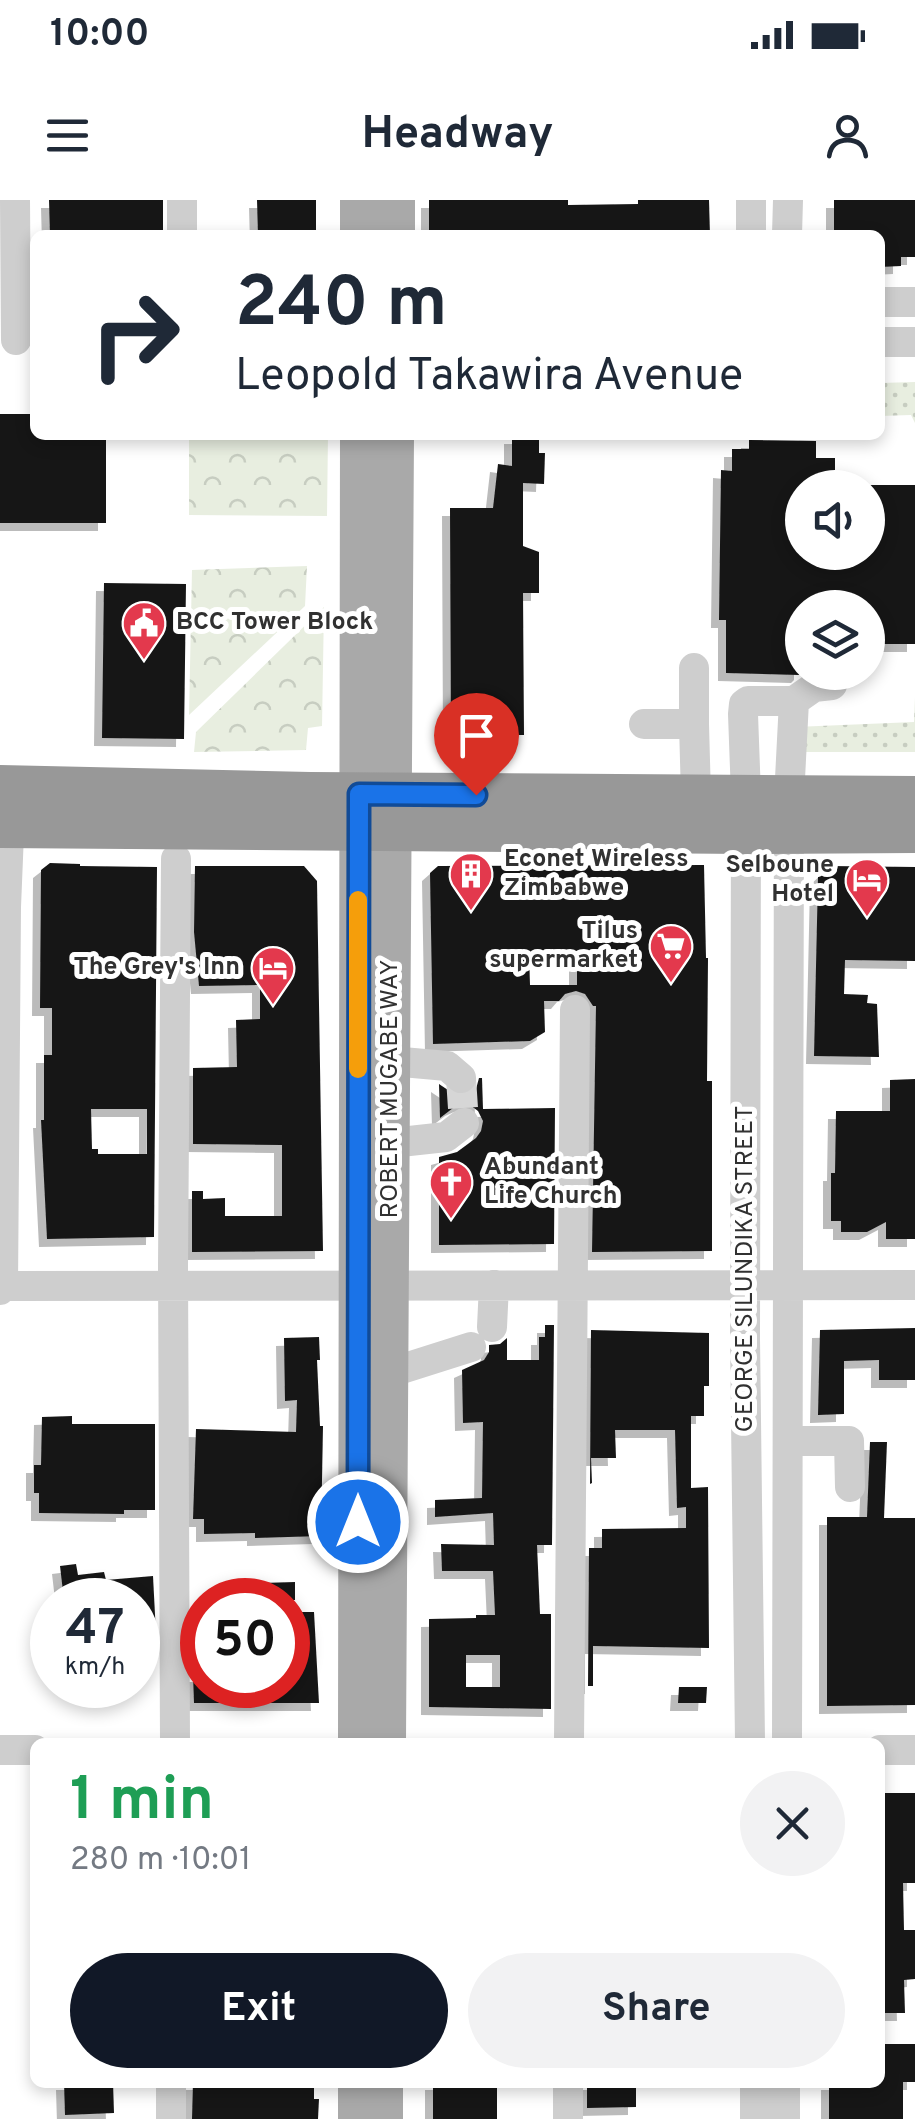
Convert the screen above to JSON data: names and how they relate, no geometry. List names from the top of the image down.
{
  "streets": {
    "main road": ["ROBERT MUGABE WAY"],
    "street": ["GEORGE SILUNDIKA STREET"]
  },
  "places": {
    "public building": ["BCC Tower Block"],
    "building": ["Econet Wireless Zimbabwe"],
    "hotel": ["Selboune Hotel", "The Grey's Inn"],
    "supermarket": ["Tilus supermarket"],
    "church": ["Abundant Life Church"]
  },
  "page": {
    "status": "10:00",
    "header": "Headway",
    "turn": ["240 m", "Leopold Takawira Avenue"],
    "speed": "47 km/h",
    "limit": "50",
    "heading": ["1 min", "280 m · 10:01"],
    "buttons": ["Exit", "Share"]
  }
}
